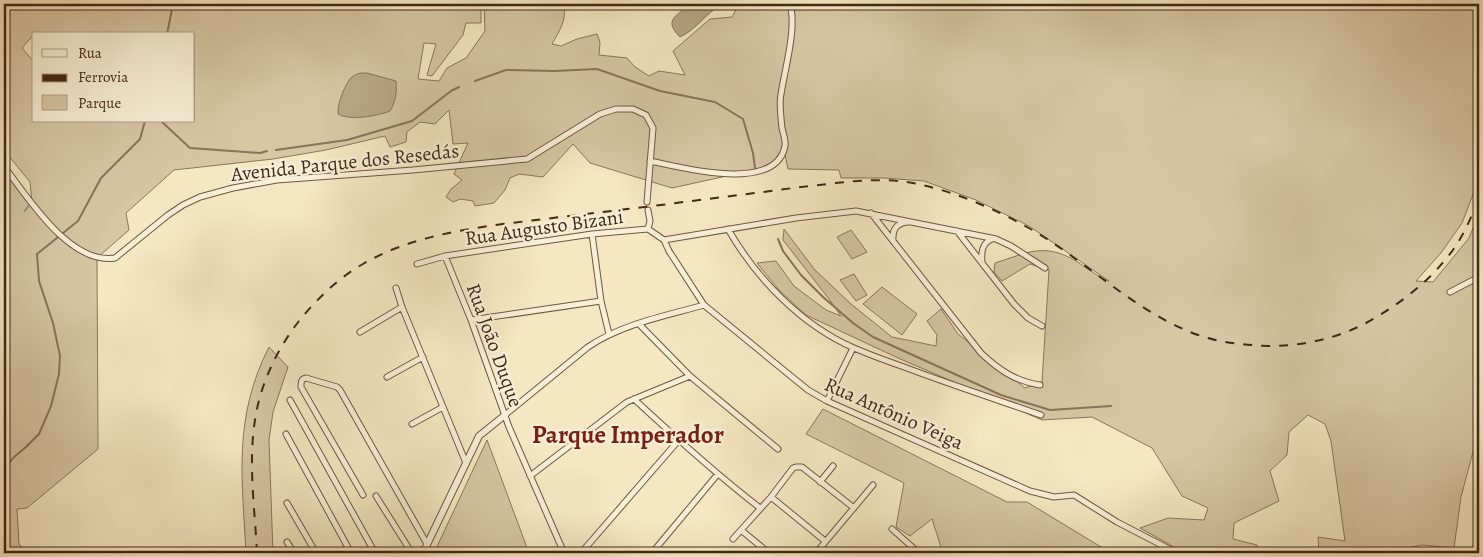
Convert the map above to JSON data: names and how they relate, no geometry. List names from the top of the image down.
{
  "streets": {
    "street": [
      "Avenida Parque dos Resedás",
      "Rua Augusto Bizani",
      "Rua João Duque",
      "Rua Antônio Veiga"
    ]
  },
  "crossings": [
    ["Rua Augusto Bizani", "Rua João Duque"],
    ["Rua Augusto Bizani", "Rua Antônio Veiga"]
  ],
  "districts": ["Parque Imperador"],
  "legend": ["Rua", "Ferrovia", "Parque"]
}
